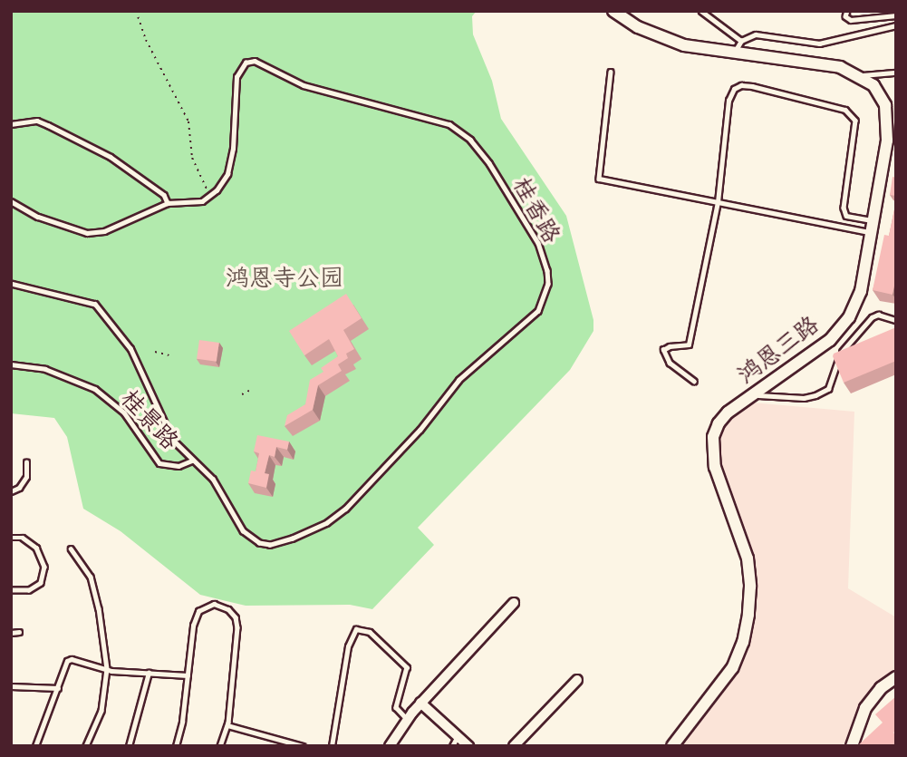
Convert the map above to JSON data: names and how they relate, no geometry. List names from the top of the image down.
{
  "streets": {
    "street": ["鸿恩三路"],
    "lane": ["桂香路", "桂景路"]
  },
  "crossings": [
    ["桂香路", "桂景路"]
  ],
  "parks": ["鸿恩寺公园"]
}
